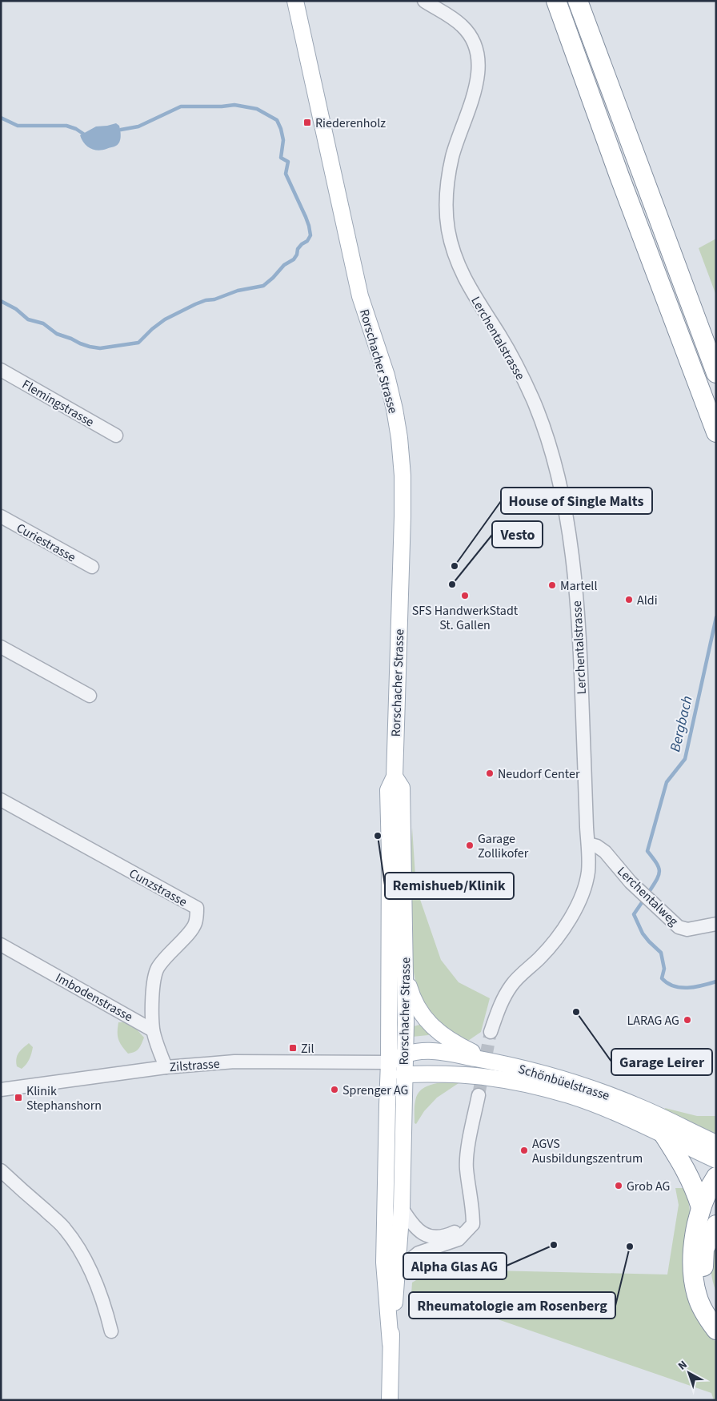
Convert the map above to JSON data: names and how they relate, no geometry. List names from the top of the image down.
{
  "streets": {
    "main road": ["Rorschacher Strasse", "Schönbüelstrasse"],
    "street": [
      "Lerchentalstrasse",
      "Flemingstrasse",
      "Curiestrasse",
      "Cunzstrasse",
      "Lerchentalweg",
      "Imbodenstrasse",
      "Zilstrasse"
    ]
  },
  "crossings": [
    ["Lerchentalstrasse", "Lerchentalweg"],
    ["Rorschacher Strasse", "Zilstrasse"],
    ["Rorschacher Strasse", "Schönbüelstrasse"],
    ["Cunzstrasse", "Imbodenstrasse"]
  ],
  "water": ["Bergbach"],
  "places": {
    "transit": ["Riederenholz", "Zil", "Klinik Stephanshorn"],
    "other": [
      "House of Single Malts",
      "Vesto",
      "Martell",
      "SFS HandwerkStadt St. Gallen",
      "Aldi",
      "Neudorf Center",
      "Remishueb/Klinik",
      "Garage Zollikofer",
      "Garage Leirer",
      "LARAG AG",
      "Sprenger AG",
      "AGVS Ausbildungszentrum",
      "Grob AG",
      "Alpha Glas AG",
      "Rheumatologie am Rosenberg"
    ]
  },
  "north": "top left"
}
